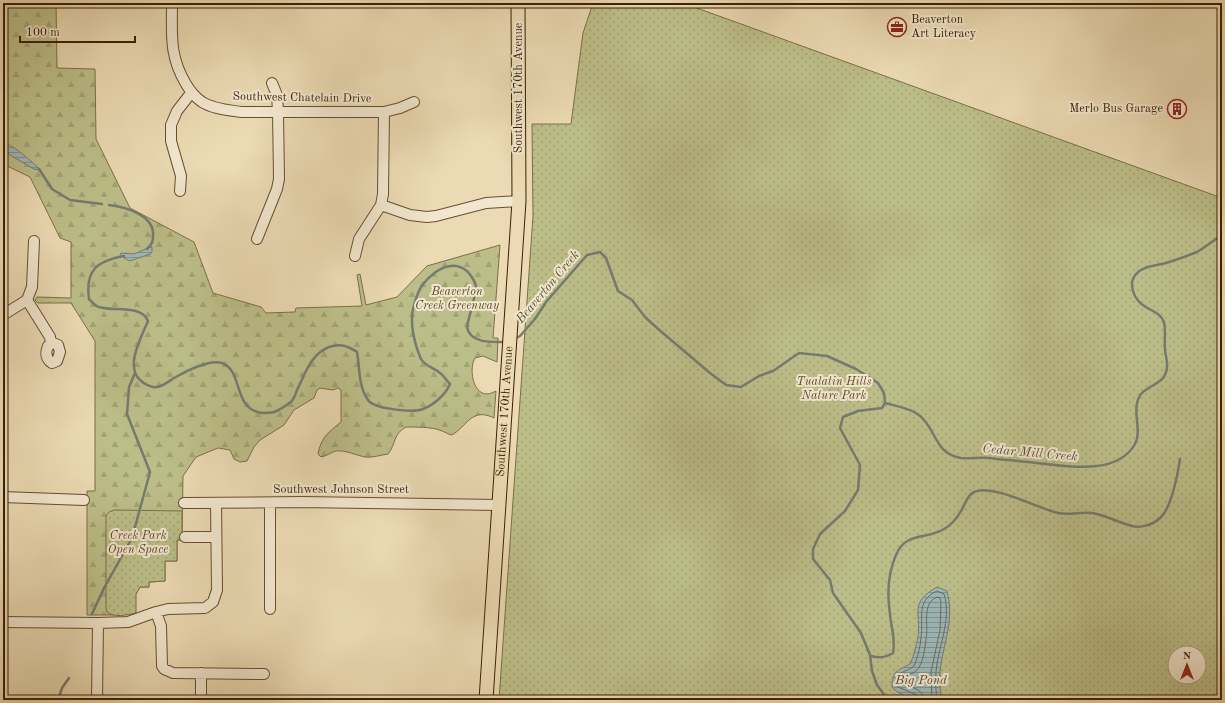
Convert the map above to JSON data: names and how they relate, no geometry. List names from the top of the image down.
{
  "streets": {
    "main road": ["Southwest 170th Avenue"],
    "street": ["Southwest Chatelain Drive", "Southwest Johnson Street"]
  },
  "crossings": [
    ["Southwest 170th Avenue", "Southwest Johnson Street"]
  ],
  "water": ["Beaverton Creek", "Cedar Mill Creek", "Big Pond"],
  "parks": ["Beaverton Creek Greenway", "Tualatin Hills Nature Park", "Creek Park Open Space"],
  "places": {
    "office": ["Beaverton Art Literacy"],
    "building": ["Merlo Bus Garage"]
  },
  "scale_bar": "100 m",
  "north": "top"
}
